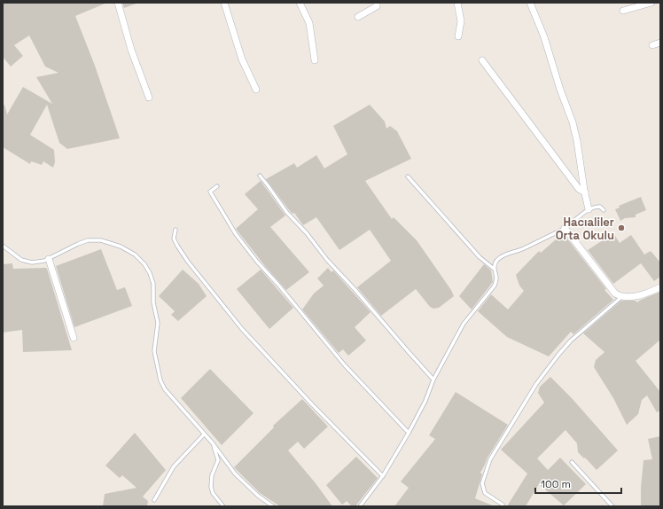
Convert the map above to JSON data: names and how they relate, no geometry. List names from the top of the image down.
{
  "places": ["Hacıaliler Orta Okulu"],
  "scale_bar": "100 m"
}
